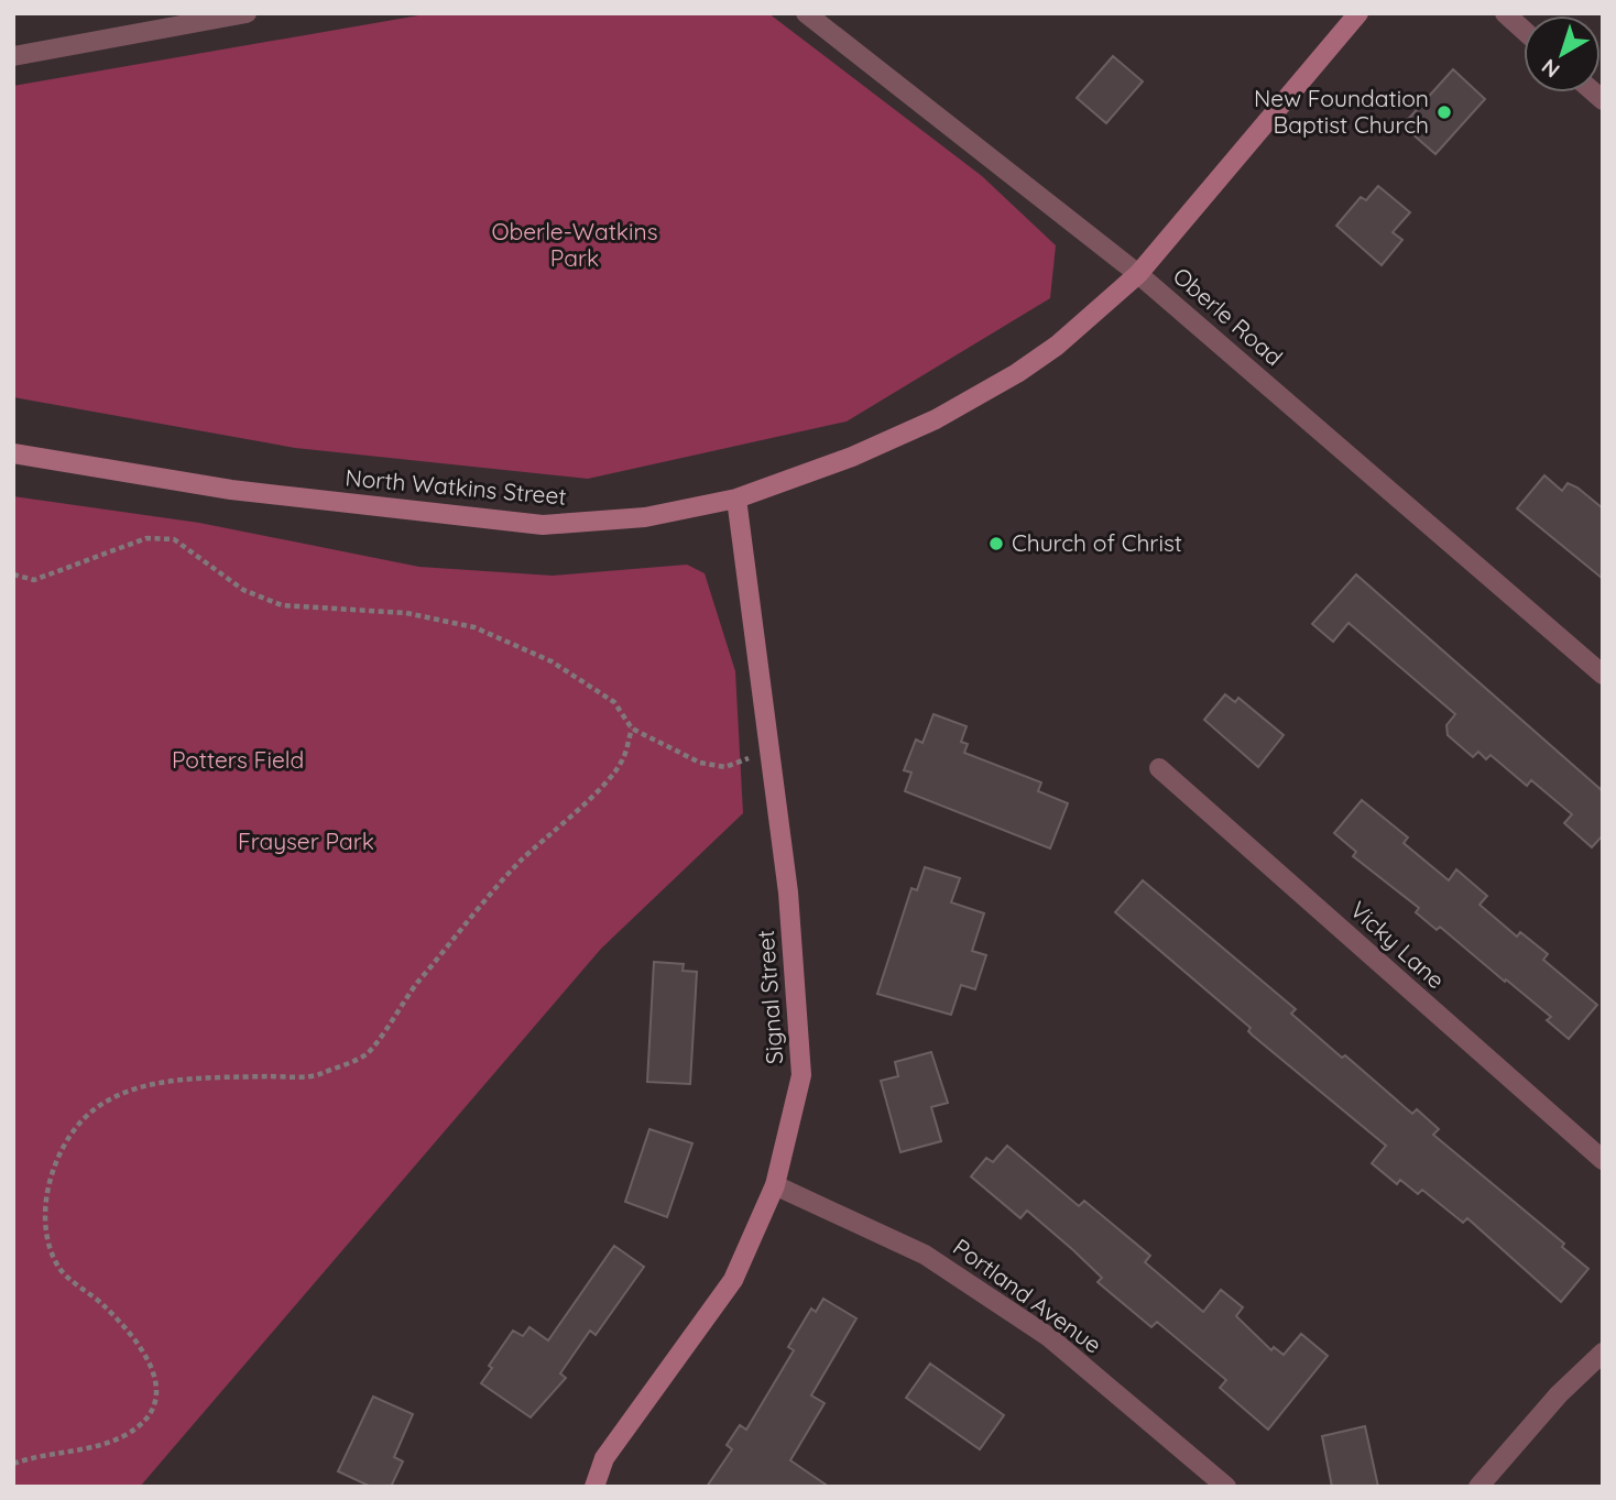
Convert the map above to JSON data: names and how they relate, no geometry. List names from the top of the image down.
{
  "streets": {
    "main road": ["North Watkins Street", "Signal Street"],
    "street": ["Oberle Road", "Vicky Lane", "Portland Avenue"]
  },
  "crossings": [
    ["Oberle Road", "North Watkins Street"],
    ["North Watkins Street", "Signal Street"],
    ["Signal Street", "Portland Avenue"]
  ],
  "parks": ["Oberle-Watkins Park", "Potters Field", "Frayser Park"],
  "places": ["New Foundation Baptist Church", "Church of Christ"],
  "north": "bottom left"
}
